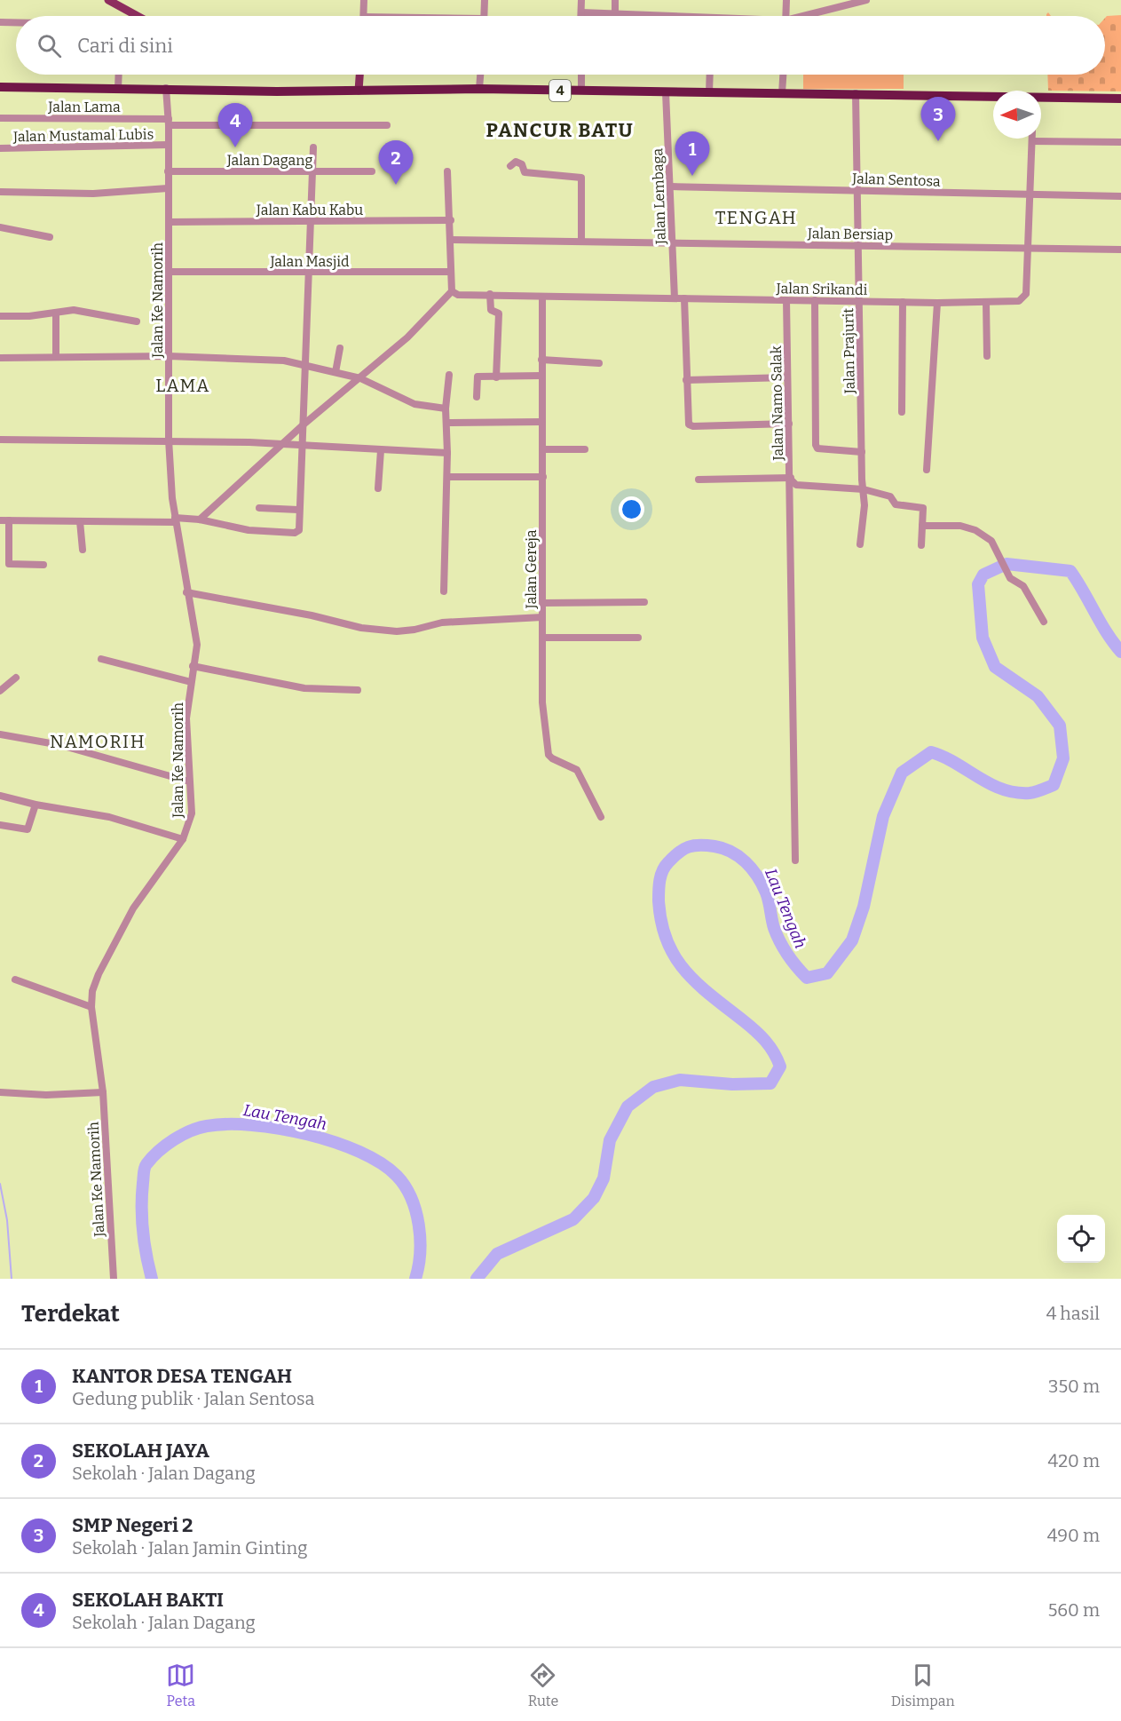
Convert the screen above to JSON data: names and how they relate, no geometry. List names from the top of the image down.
{
  "streets": {
    "highway": ["4"],
    "street": [
      "Jalan Lama",
      "Jalan Mustamal Lubis",
      "Jalan Dagang",
      "Jalan Sentosa",
      "Jalan Lembaga",
      "Jalan Kabu Kabu",
      "Jalan Bersiap",
      "Jalan Masjid",
      "Jalan Srikandi",
      "Jalan Ke Namorih",
      "Jalan Prajurit",
      "Jalan Namo Salak",
      "Jalan Gereja"
    ]
  },
  "crossings": [
    ["4", "Jalan Lembaga"],
    ["4", "Jalan Ke Namorih"],
    ["4", "Jalan Prajurit"],
    ["Jalan Lama", "Jalan Ke Namorih"],
    ["Jalan Mustamal Lubis", "Jalan Ke Namorih"],
    ["Jalan Dagang", "Jalan Ke Namorih"],
    ["Jalan Sentosa", "Jalan Lembaga"],
    ["Jalan Sentosa", "Jalan Srikandi"],
    ["Jalan Sentosa", "Jalan Prajurit"],
    ["Jalan Lembaga", "Jalan Bersiap"],
    ["Jalan Lembaga", "Jalan Srikandi"],
    ["Jalan Kabu Kabu", "Jalan Ke Namorih"],
    ["Jalan Bersiap", "Jalan Srikandi"],
    ["Jalan Bersiap", "Jalan Prajurit"],
    ["Jalan Masjid", "Jalan Ke Namorih"],
    ["Jalan Srikandi", "Jalan Prajurit"],
    ["Jalan Srikandi", "Jalan Namo Salak"],
    ["Jalan Srikandi", "Jalan Gereja"]
  ],
  "districts": [
    "PANCUR BATU",
    "TENGAH",
    "LAMA",
    "NAMORIH"
  ],
  "water": ["Lau Tengah"],
  "north": "left",
  "page": {
    "search": "Cari di sini",
    "pins": [
      "3",
      "4",
      "1",
      "2"
    ],
    "heading": ["Terdekat", "4 hasil"],
    "list": [
      {
        "mark": "1",
        "name": "KANTOR DESA TENGAH",
        "note": "Gedung publik · Jalan Sentosa",
        "value": "350 m"
      },
      {
        "mark": "2",
        "name": "SEKOLAH JAYA",
        "note": "Sekolah · Jalan Dagang",
        "value": "420 m"
      },
      {
        "mark": "3",
        "name": "SMP Negeri 2",
        "note": "Sekolah · Jalan Jamin Ginting",
        "value": "490 m"
      },
      {
        "mark": "4",
        "name": "SEKOLAH BAKTI",
        "note": "Sekolah · Jalan Dagang",
        "value": "560 m"
      }
    ],
    "nav": ["Peta", "Rute", "Disimpan"]
  }
}
